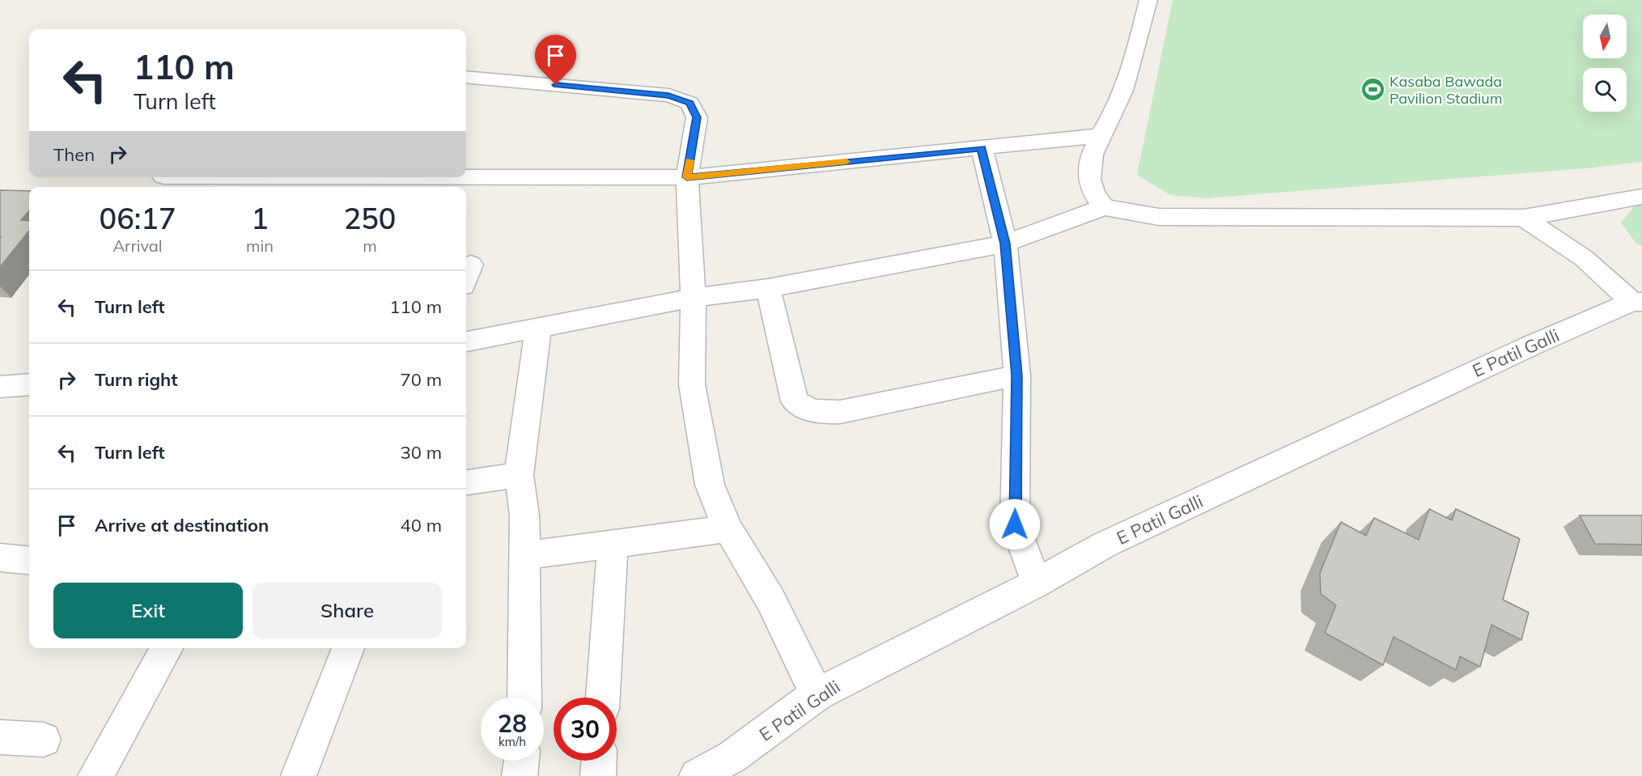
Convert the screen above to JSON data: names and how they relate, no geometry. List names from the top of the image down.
{
  "streets": {
    "street": ["E Patil Galli"]
  },
  "places": {
    "sports": ["Kasaba Bawada Pavilion Stadium"]
  },
  "north": "bottom",
  "page": {
    "turn": ["110 m", "Turn left"],
    "then": "Then",
    "eta": [
      "06:17",
      "Arrival",
      "1",
      "min",
      "250",
      "m"
    ],
    "list": [
      {
        "name": "Turn left",
        "value": "110 m"
      },
      {
        "name": "Turn right",
        "value": "70 m"
      },
      {
        "name": "Turn left",
        "value": "30 m"
      },
      {
        "name": "Arrive at destination",
        "value": "40 m"
      }
    ],
    "buttons": ["Exit", "Share"],
    "speed": "28 km/h",
    "limit": "30"
  }
}
